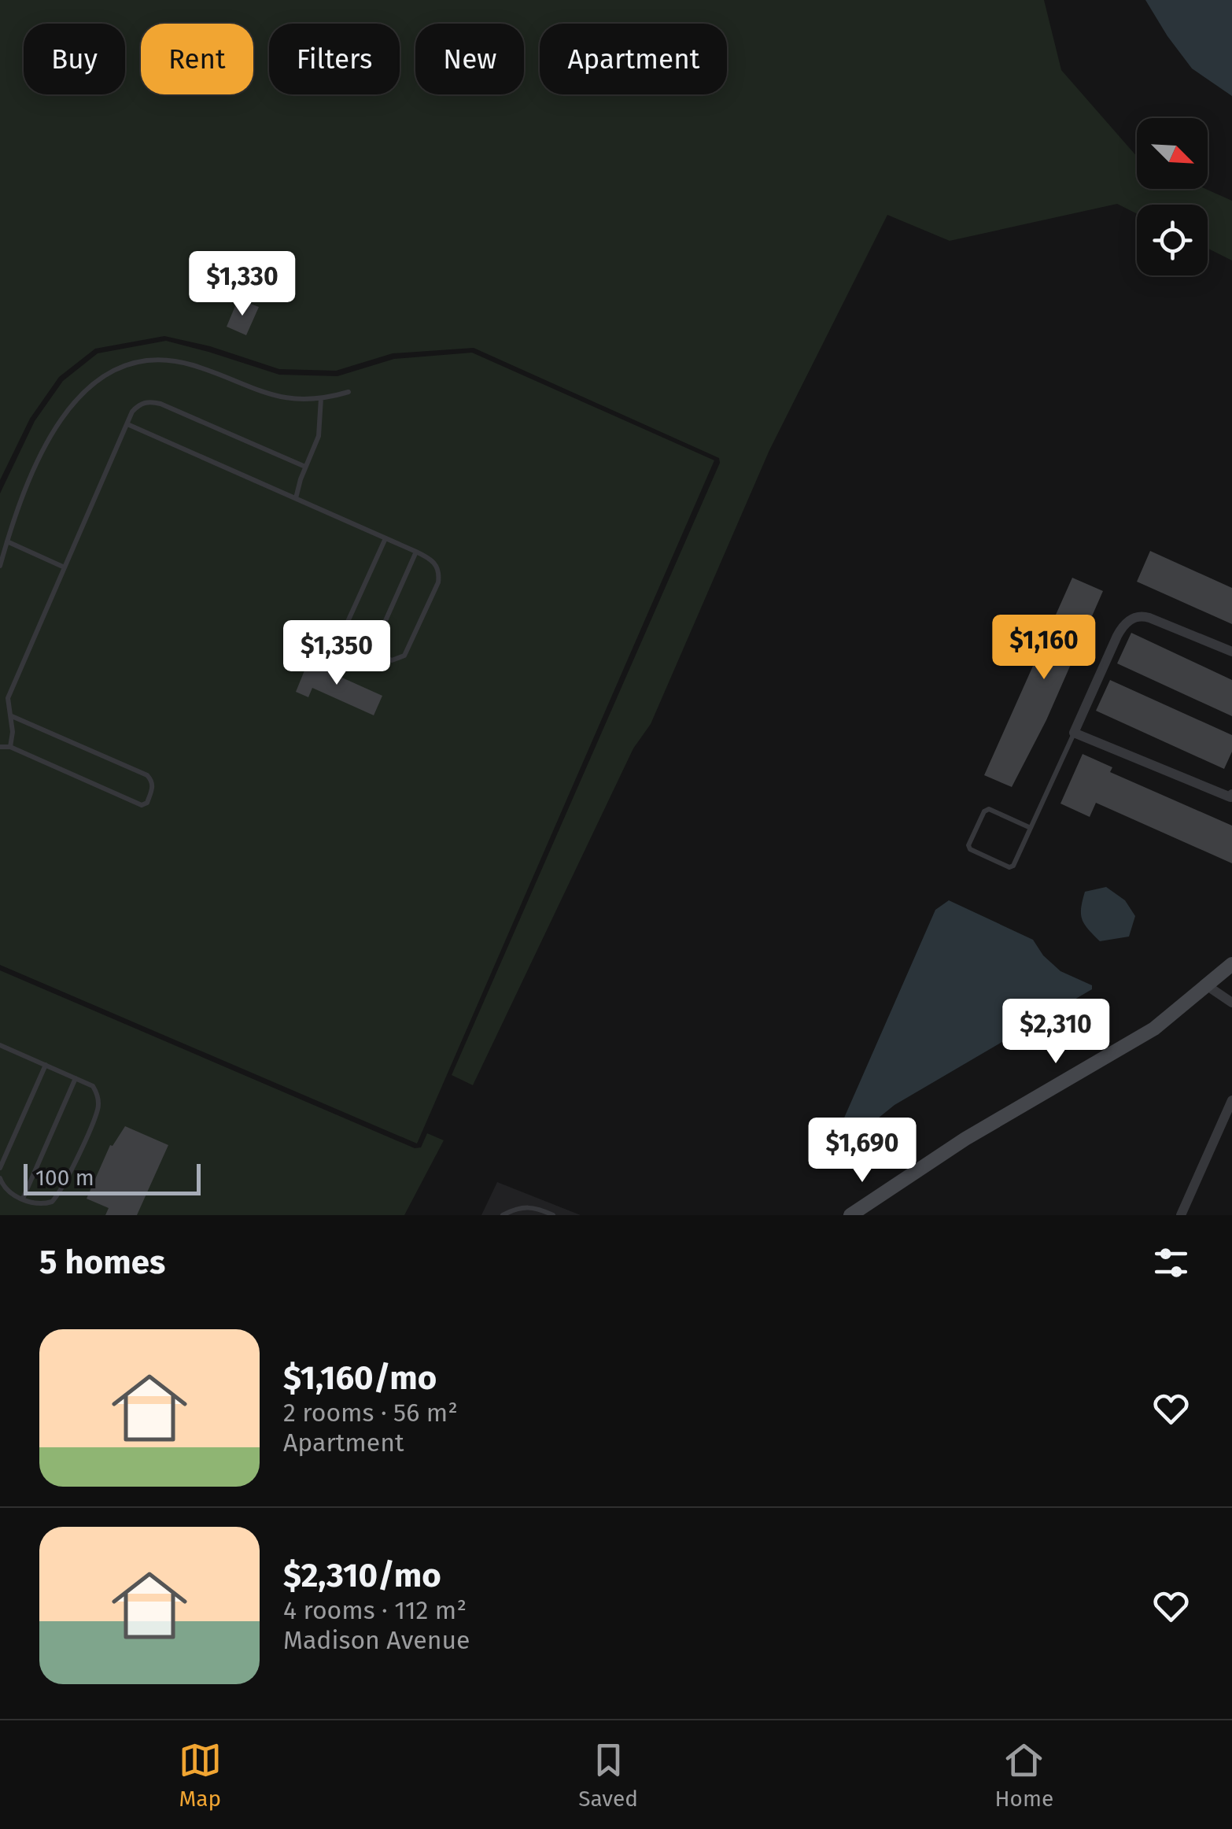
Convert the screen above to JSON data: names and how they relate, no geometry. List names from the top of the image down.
{
  "scale_bar": "100 m",
  "north": "bottom right",
  "page": {
    "chip": [
      "Buy",
      "Rent",
      "Filters",
      "New",
      "Apartment"
    ],
    "price": [
      "$1,330",
      "$1,160",
      "$1,350",
      "$2,310",
      "$1,690"
    ],
    "scale": "100 m",
    "heading": "5 homes",
    "list": [
      {
        "name": "$1,160/mo",
        "note": "2 rooms · 56 m² · Apartment"
      },
      {
        "name": "$2,310/mo",
        "note": "4 rooms · 112 m² · Madison Avenue"
      }
    ],
    "tabs": ["Map", "Saved", "Home"]
  }
}
